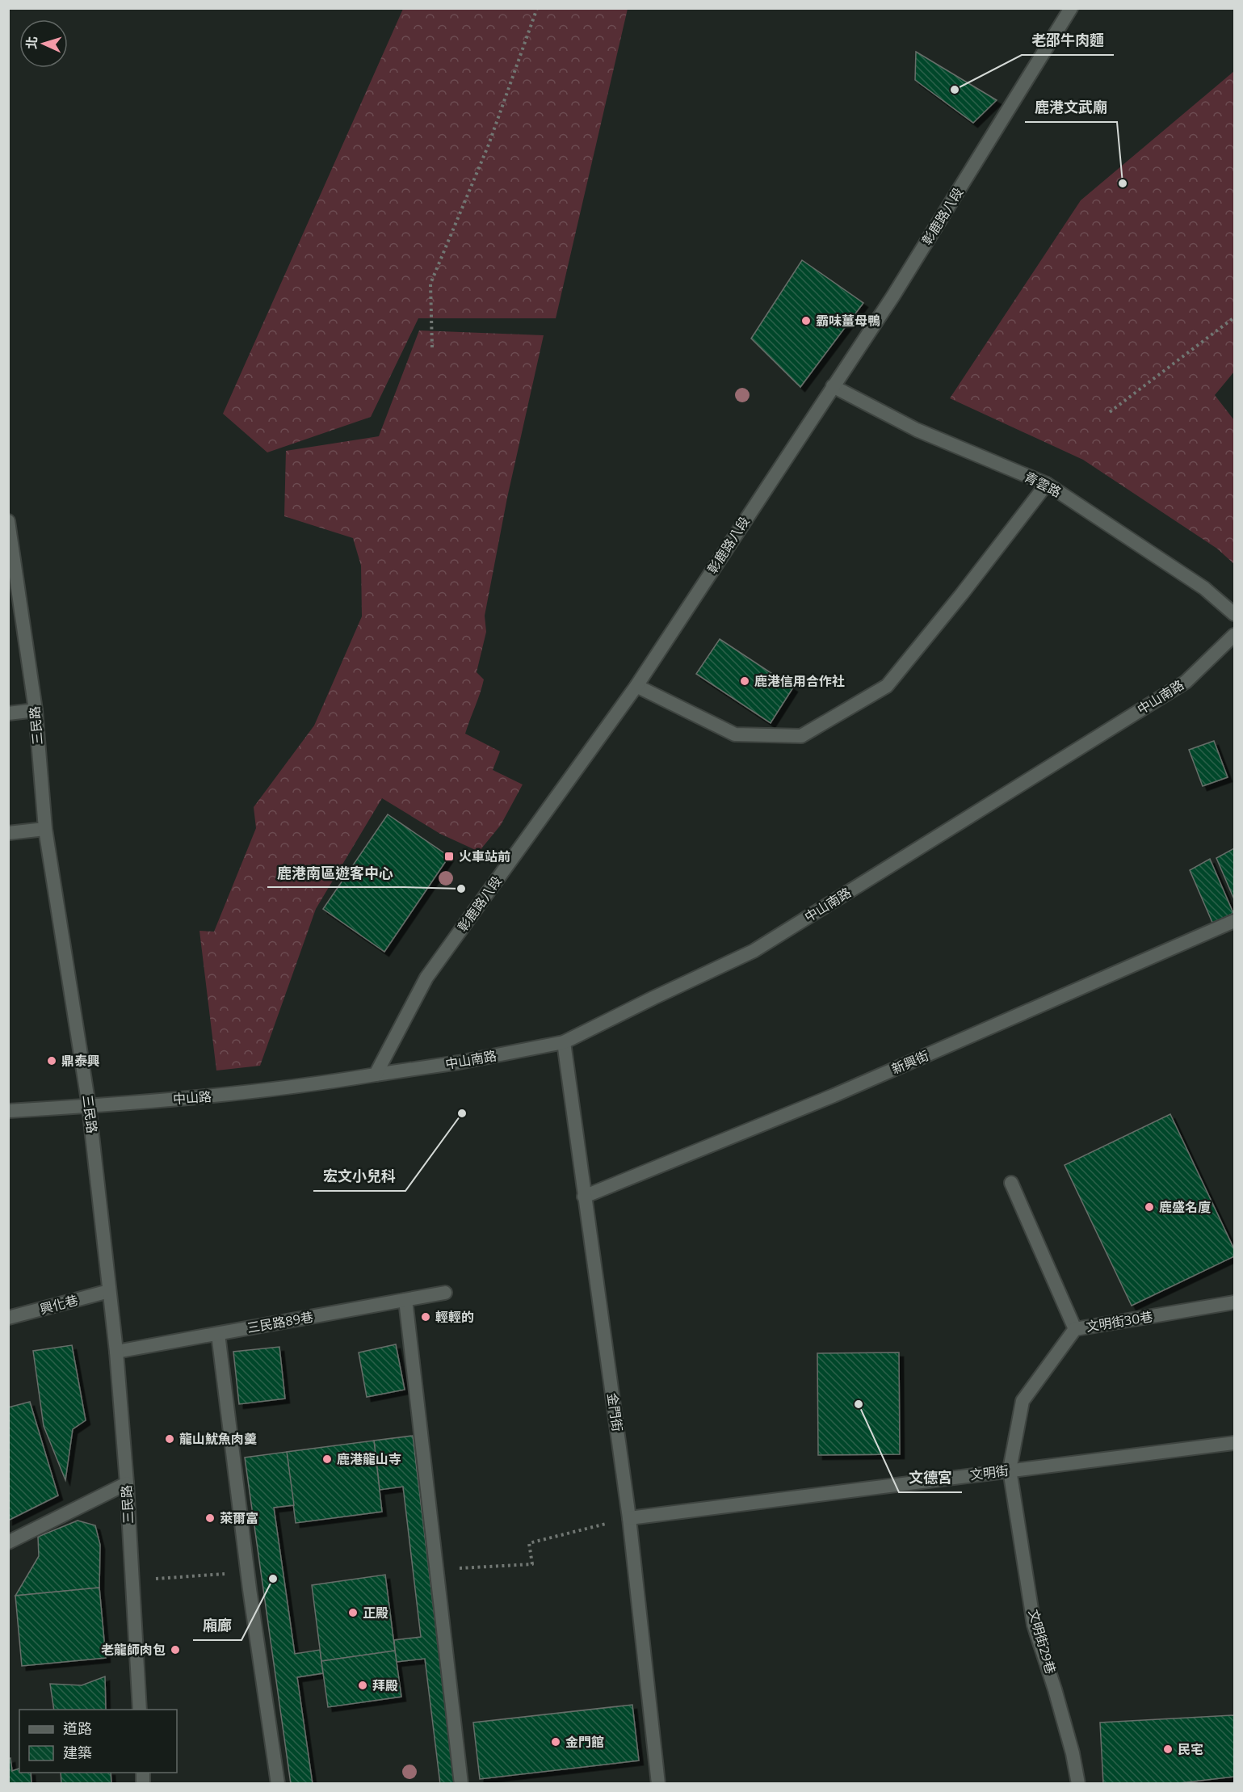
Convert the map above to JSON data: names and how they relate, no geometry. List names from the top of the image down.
{
  "streets": {
    "street": [
      "彰鹿路八段",
      "青雲路",
      "中山南路",
      "三民路",
      "新興街",
      "中山路",
      "興化巷",
      "文明街30巷",
      "三民路89巷",
      "金門街",
      "文明街",
      "文明街29巷"
    ]
  },
  "crossings": [
    ["彰鹿路八段", "青雲路"],
    ["彰鹿路八段", "中山南路"],
    ["彰鹿路八段", "中山路"],
    ["中山南路", "中山路"],
    ["中山南路", "金門街"],
    ["三民路", "中山路"],
    ["三民路", "興化巷"],
    ["三民路", "三民路89巷"],
    ["新興街", "金門街"],
    ["文明街30巷", "文明街"],
    ["文明街30巷", "文明街29巷"],
    ["金門街", "文明街"],
    ["文明街", "文明街29巷"]
  ],
  "places": {
    "other": [
      "老邵牛肉麵",
      "鹿港文武廟",
      "霸味薑母鴨",
      "鹿港信用合作社",
      "鹿港南區遊客中心",
      "鼎泰興",
      "宏文小兒科",
      "鹿盛名廈",
      "輕輕的",
      "文德宮",
      "龍山魷魚肉羹",
      "鹿港龍山寺",
      "萊爾富",
      "廂廊",
      "正殿",
      "老龍師肉包",
      "拜殿",
      "金門館",
      "民宅"
    ],
    "transit": ["火車站前"]
  },
  "legend": ["道路", "建築"],
  "north": "left"
}
